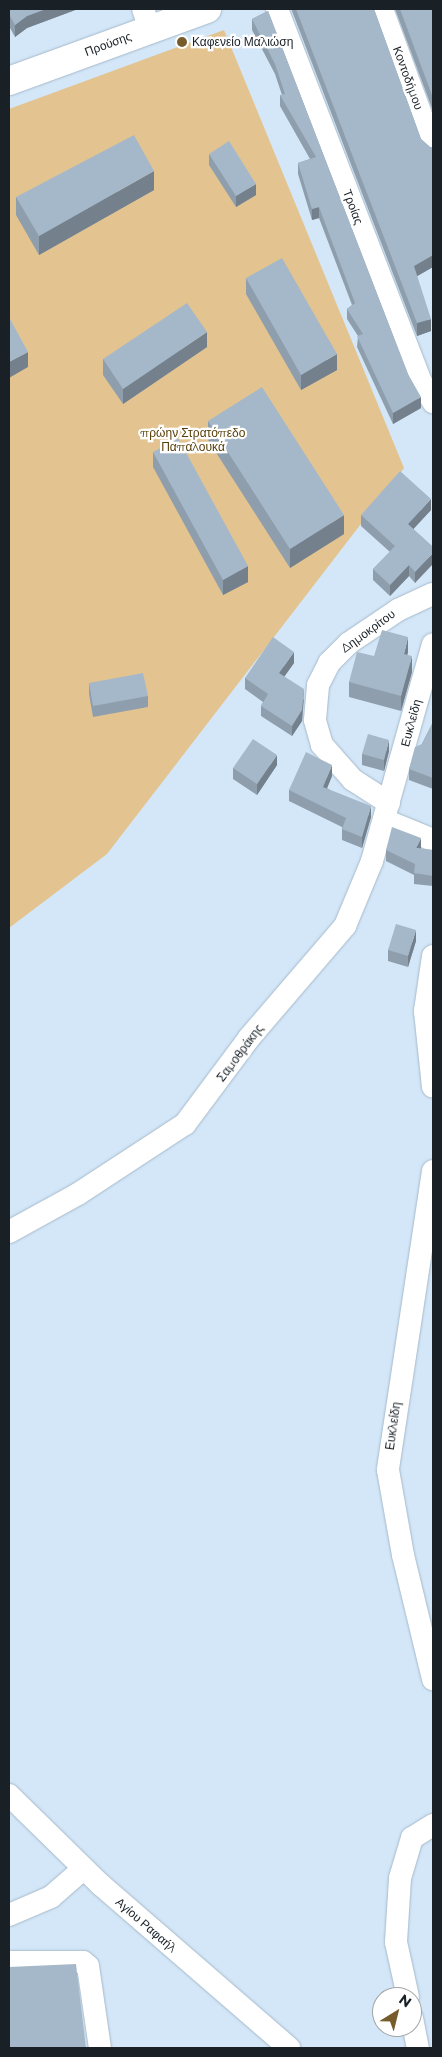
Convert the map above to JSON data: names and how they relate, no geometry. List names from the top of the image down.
{
  "streets": {
    "main road": ["Προύσης"],
    "street": [
      "Κοντοδήμου",
      "Τροίας",
      "Δημοκρίτου",
      "Ευκλείδη",
      "Σαμοθράκης",
      "Αγίου Ραφαήλ"
    ]
  },
  "crossings": [
    ["Δημοκρίτου", "Ευκλείδη"],
    ["Δημοκρίτου", "Σαμοθράκης"],
    ["Ευκλείδη", "Σαμοθράκης"]
  ],
  "parks": ["πρώην Στρατόπεδο Παπαλουκά"],
  "places": ["Καφενείο Μαλιώση"],
  "north": "top right"
}
